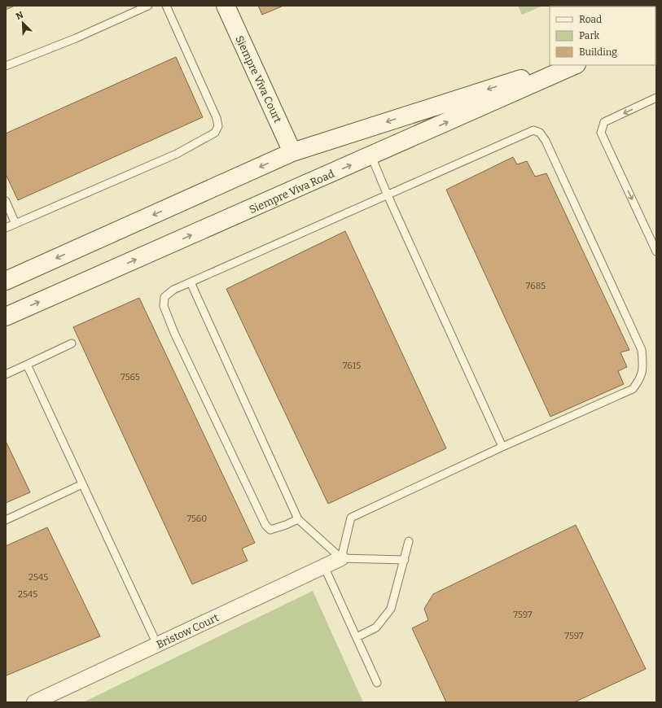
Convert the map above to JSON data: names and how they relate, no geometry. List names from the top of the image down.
{
  "streets": {
    "main road": ["Siempre Viva Court", "Siempre Viva Road"],
    "street": ["Bristow Court"]
  },
  "house_numbers": [
    "7685",
    "7615",
    "7565",
    "7560",
    "2545",
    "2545",
    "7597",
    "7597"
  ],
  "legend": ["Road", "Park", "Building"],
  "north": "top left"
}
